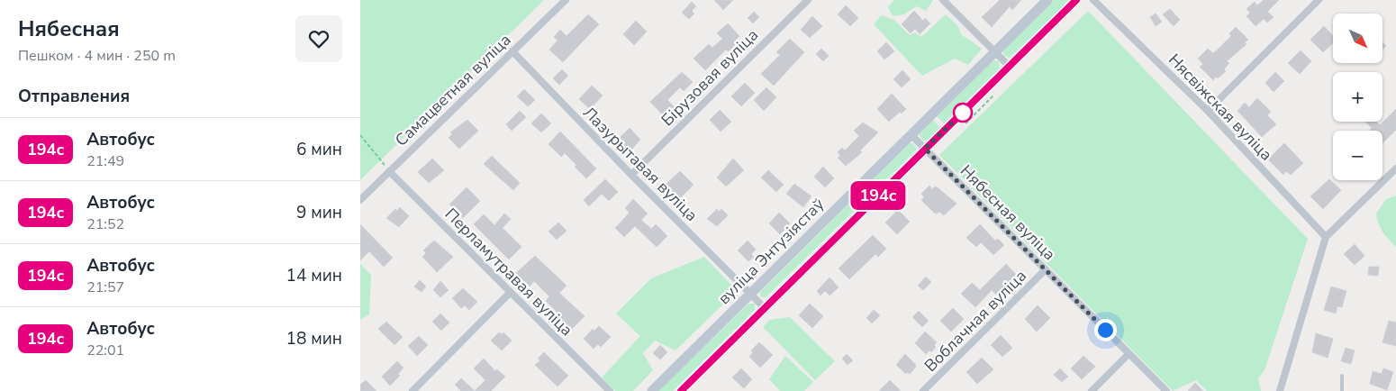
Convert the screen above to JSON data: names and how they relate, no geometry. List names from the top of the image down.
{
  "streets": {
    "street": [
      "Бірузовая вуліца",
      "Самацветная вуліца",
      "Нясвіжская вуліца",
      "Лазурытавая вуліца",
      "Нябесная вуліца",
      "вуліца Энтузіястаў",
      "Перламутравая вуліца",
      "Воблачная вуліца"
    ]
  },
  "crossings": [
    ["Бірузовая вуліца", "Лазурытавая вуліца"],
    ["Самацветная вуліца", "Лазурытавая вуліца"],
    ["Самацветная вуліца", "Перламутравая вуліца"],
    ["Лазурытавая вуліца", "вуліца Энтузіястаў"],
    ["Нябесная вуліца", "вуліца Энтузіястаў"],
    ["Нябесная вуліца", "Воблачная вуліца"]
  ],
  "lines": ["bus line 194с"],
  "north": "bottom right",
  "page": {
    "heading": [
      ["Нябесная", "Пешком · 4 мин · 250 m"],
      "Отправления"
    ],
    "on_map": "194с",
    "map_buttons": ["+", "−"],
    "list": [
      {
        "mark": "194с",
        "name": "Автобус",
        "note": "21:49",
        "value": "6 мин"
      },
      {
        "mark": "194с",
        "name": "Автобус",
        "note": "21:52",
        "value": "9 мин"
      },
      {
        "mark": "194с",
        "name": "Автобус",
        "note": "21:57",
        "value": "14 мин"
      },
      {
        "mark": "194с",
        "name": "Автобус",
        "note": "22:01",
        "value": "18 мин"
      }
    ]
  }
}
